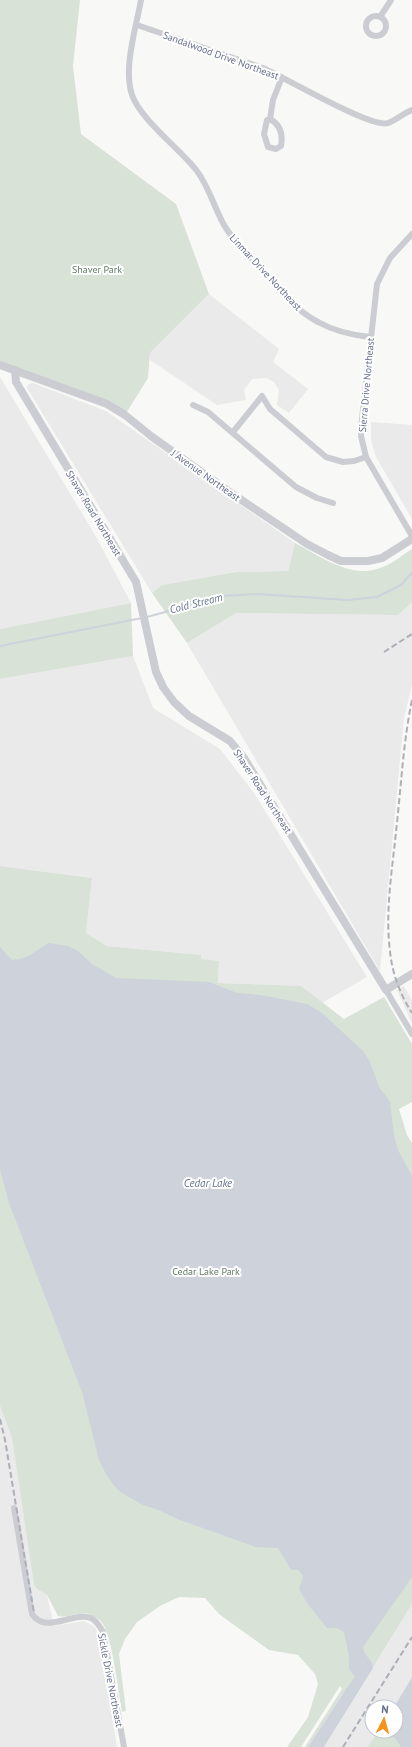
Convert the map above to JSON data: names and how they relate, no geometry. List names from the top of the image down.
{
  "streets": {
    "street": [
      "Sandalwood Drive Northeast",
      "Linmar Drive Northeast",
      "Sierra Drive Northeast",
      "J Avenue Northeast",
      "Shaver Road Northeast",
      "Sickle Drive Northeast"
    ]
  },
  "crossings": [
    ["Sandalwood Drive Northeast", "Linmar Drive Northeast"],
    ["Linmar Drive Northeast", "Sierra Drive Northeast"],
    ["Sierra Drive Northeast", "J Avenue Northeast"],
    ["J Avenue Northeast", "Shaver Road Northeast"]
  ],
  "water": ["Cold Stream", "Cedar Lake"],
  "parks": ["Shaver Park", "Cedar Lake Park"],
  "north": "top"
}
